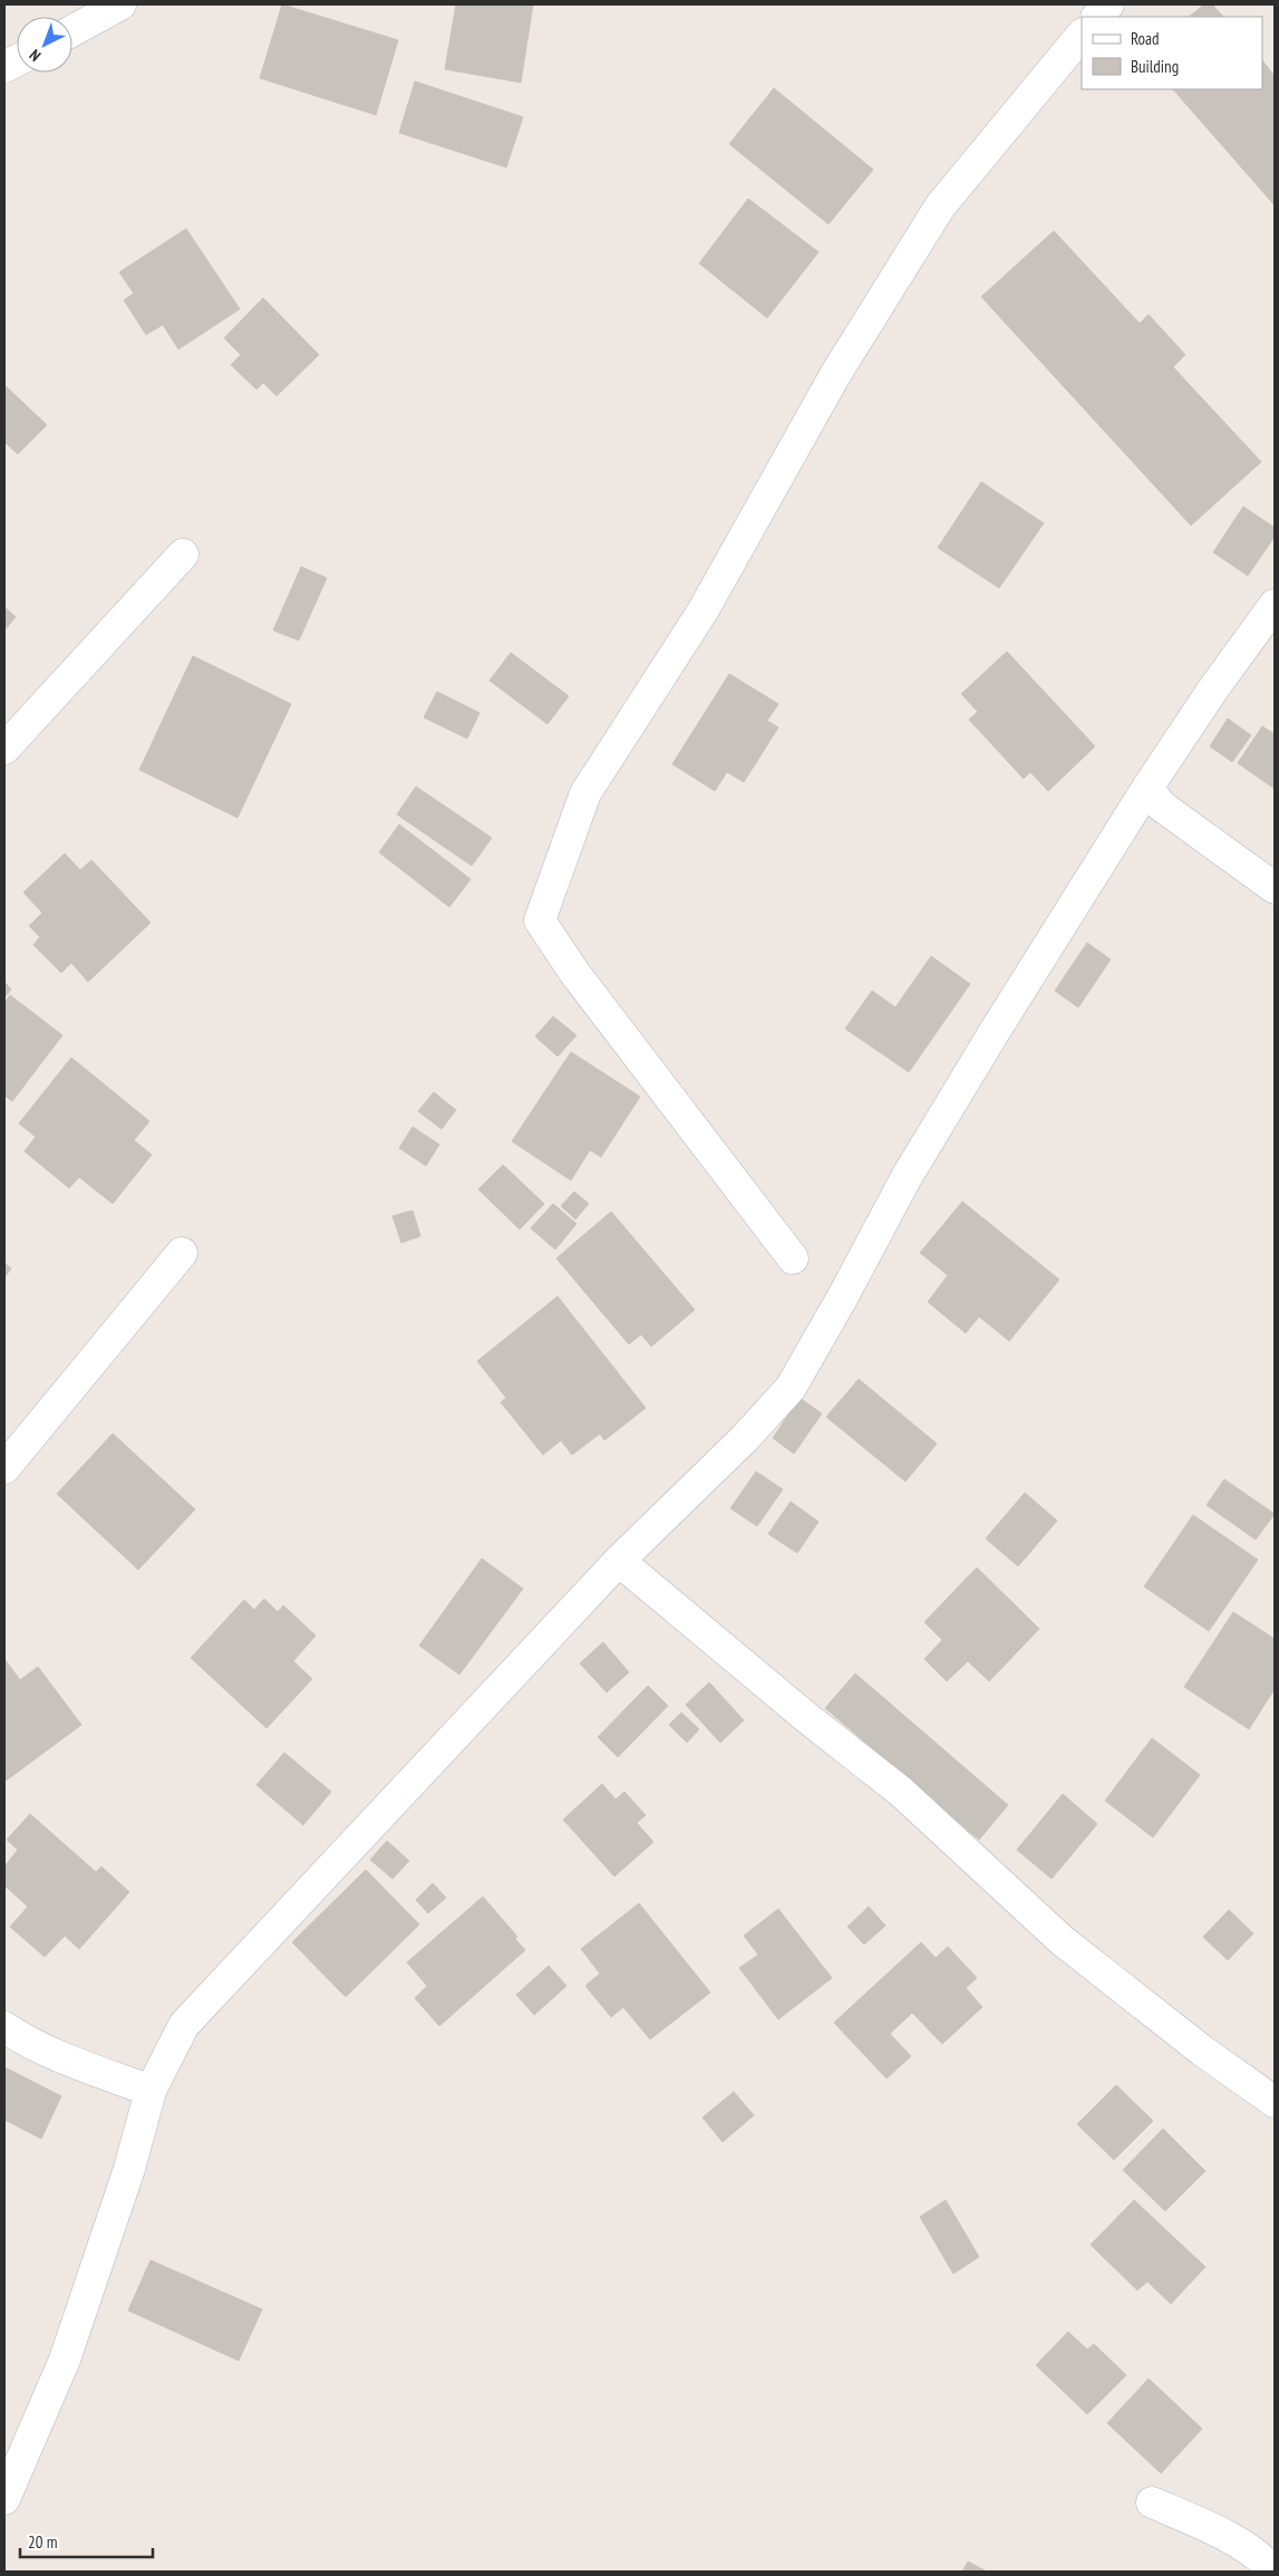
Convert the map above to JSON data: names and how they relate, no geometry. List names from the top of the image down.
{
  "legend": ["Road", "Building"],
  "scale_bar": "20 m",
  "north": "bottom left"
}
